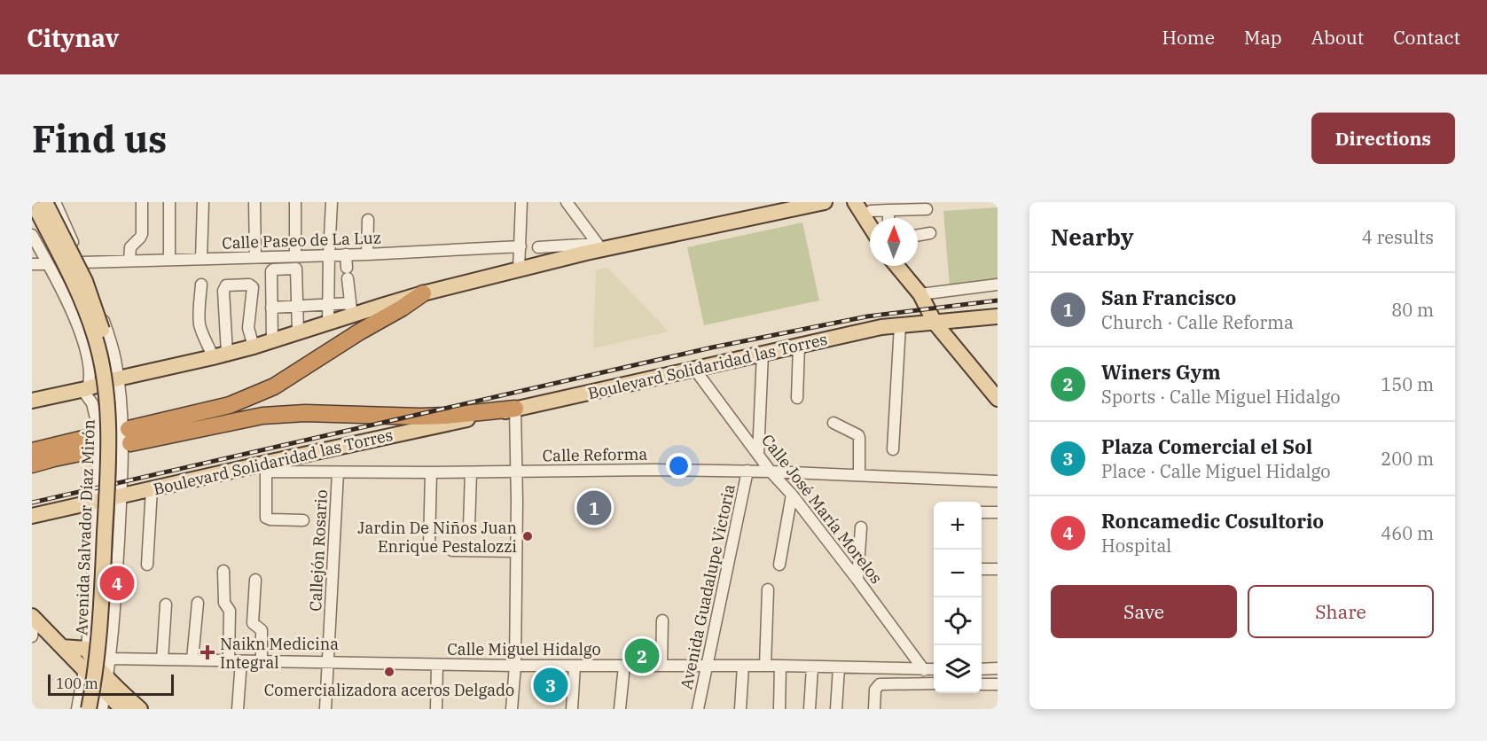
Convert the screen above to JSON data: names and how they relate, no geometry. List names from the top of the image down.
{
  "streets": {
    "highway": ["Boulevard Solidaridad las Torres"],
    "main road": ["Avenida Salvador Díaz Mirón"],
    "street": [
      "Calle Paseo de La Luz",
      "Calle Reforma",
      "Calle José María Morelos",
      "Callejón Rosario",
      "Avenida Guadalupe Victoria",
      "Calle Miguel Hidalgo"
    ]
  },
  "crossings": [
    ["Calle Paseo de La Luz", "Avenida Salvador Díaz Mirón"],
    ["Boulevard Solidaridad las Torres", "Calle Reforma"],
    ["Boulevard Solidaridad las Torres", "Calle José María Morelos"],
    ["Boulevard Solidaridad las Torres", "Avenida Salvador Díaz Mirón"],
    ["Calle Reforma", "Calle José María Morelos"],
    ["Calle Reforma", "Callejón Rosario"],
    ["Calle Reforma", "Avenida Guadalupe Victoria"],
    ["Calle José María Morelos", "Calle Miguel Hidalgo"],
    ["Avenida Salvador Díaz Mirón", "Calle Miguel Hidalgo"],
    ["Callejón Rosario", "Calle Miguel Hidalgo"],
    ["Avenida Guadalupe Victoria", "Calle Miguel Hidalgo"]
  ],
  "places": {
    "other": ["Jardin De Niños Juan Enrique Pestalozzi", "Comercializadora aceros Delgado"],
    "health": ["Naikn Medicina Integral"]
  },
  "scale_bar": "100 m",
  "north": "top",
  "page": {
    "header": "Citynav",
    "nav": [
      "Home",
      "Map",
      "About",
      "Contact"
    ],
    "buttons": [
      "Directions",
      ["Save", "Share"]
    ],
    "title": "Find us",
    "heading": ["Nearby", "4 results"],
    "list": [
      {
        "mark": "1",
        "name": "San Francisco",
        "note": "Church · Calle Reforma",
        "value": "80 m"
      },
      {
        "mark": "2",
        "name": "Winers Gym",
        "note": "Sports · Calle Miguel Hidalgo",
        "value": "150 m"
      },
      {
        "mark": "3",
        "name": "Plaza Comercial el Sol",
        "note": "Place · Calle Miguel Hidalgo",
        "value": "200 m"
      },
      {
        "mark": "4",
        "name": "Roncamedic Cosultorio",
        "note": "Hospital",
        "value": "460 m"
      }
    ],
    "pins": [
      "1",
      "4",
      "2",
      "3"
    ],
    "map_buttons": ["+", "−"],
    "scale": "100 m"
  }
}
